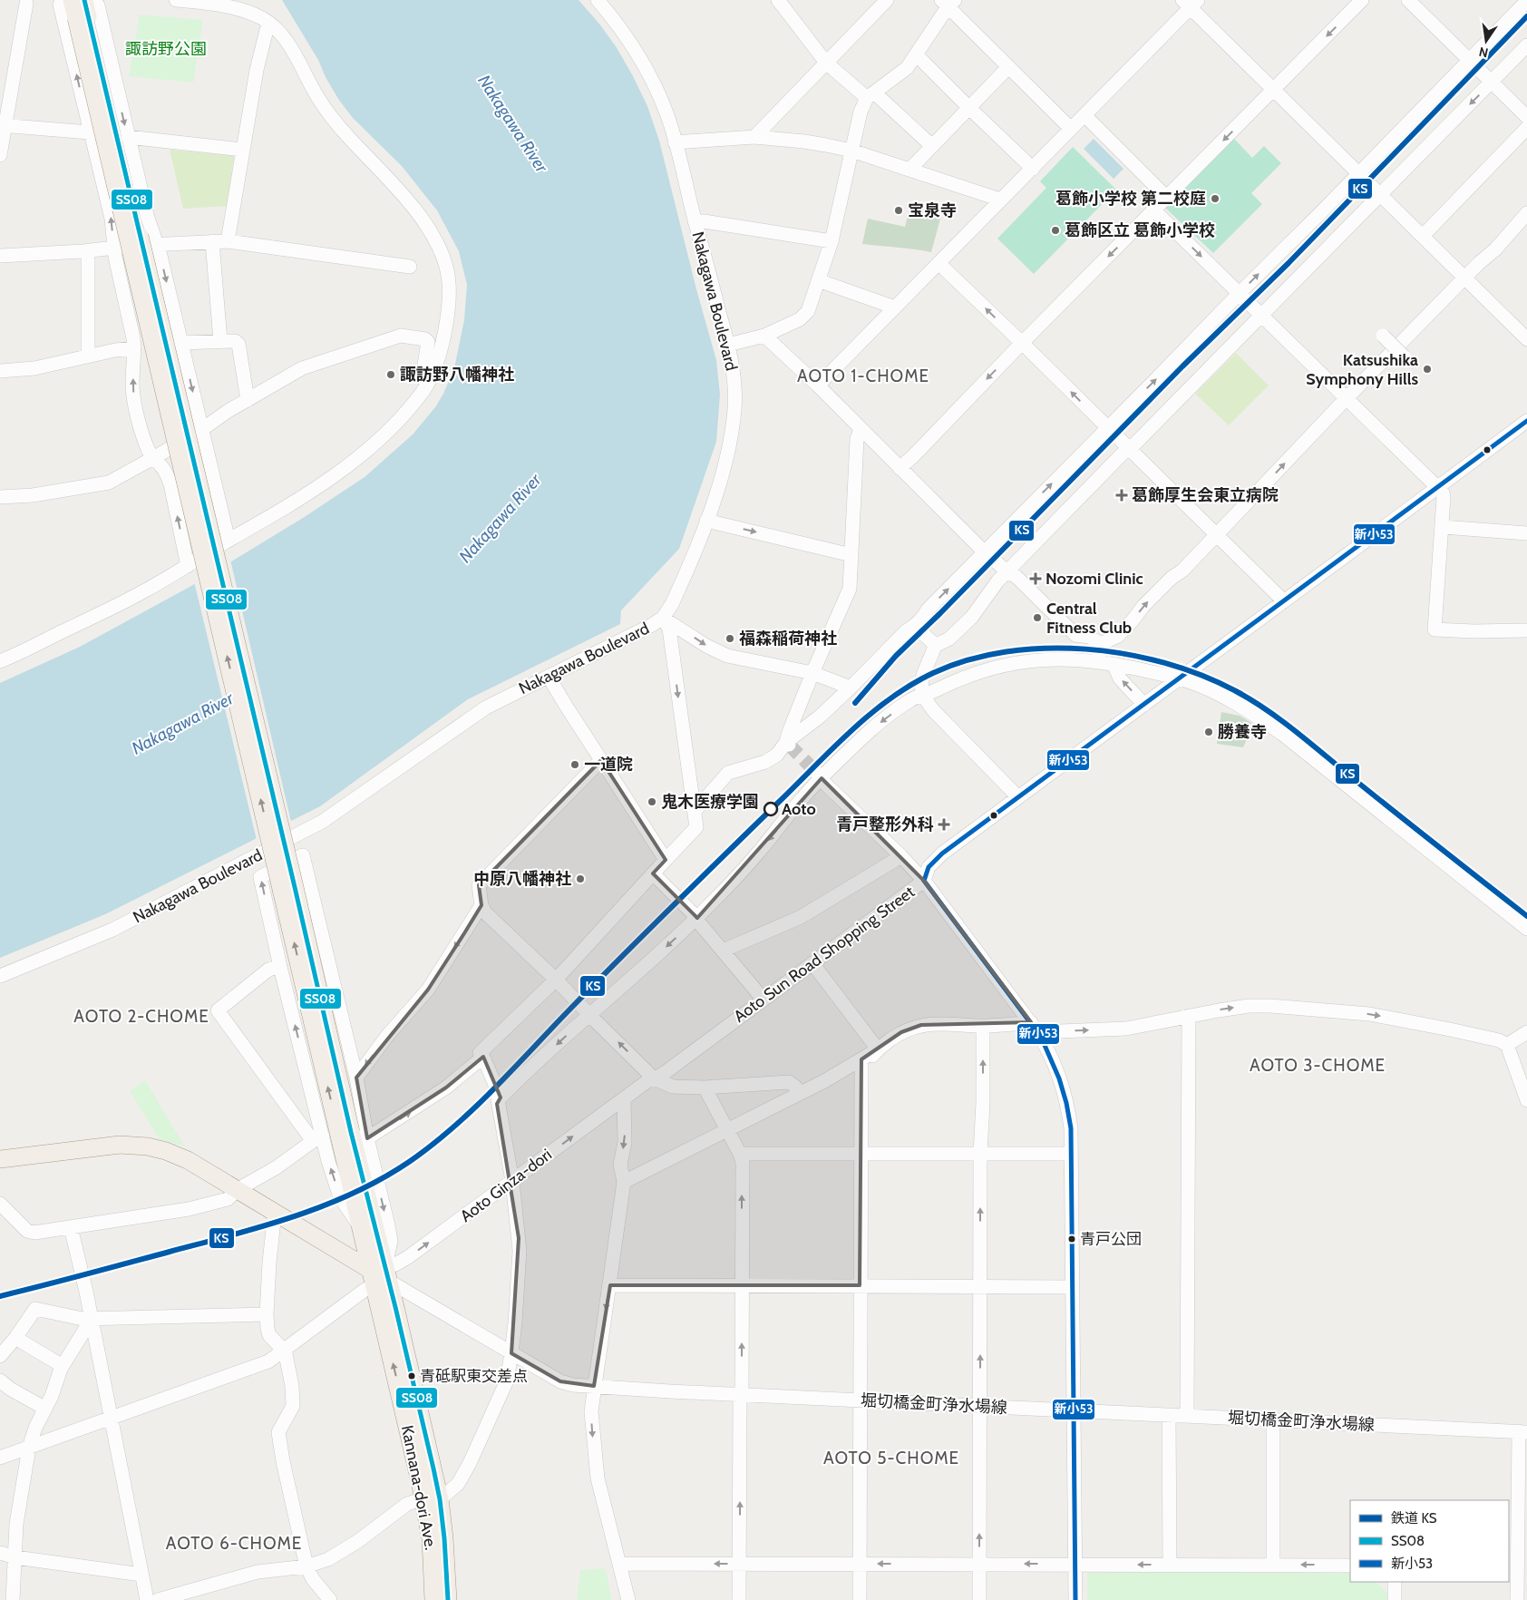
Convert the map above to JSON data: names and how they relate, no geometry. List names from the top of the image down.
{
  "streets": {
    "main road": ["Kannana-dori Ave."],
    "street": [
      "Nakagawa Boulevard",
      "Aoto Sun Road Shopping Street",
      "Aoto Ginza-dori",
      "堀切橋金町浄水場線"
    ]
  },
  "crossings": [
    ["Aoto Sun Road Shopping Street", "Aoto Ginza-dori"],
    ["Aoto Ginza-dori", "堀切橋金町浄水場線"],
    ["Aoto Ginza-dori", "Kannana-dori Ave."],
    ["堀切橋金町浄水場線", "Kannana-dori Ave."]
  ],
  "districts": [
    "AOTO 1-CHOME",
    "AOTO 2-CHOME",
    "AOTO 3-CHOME",
    "AOTO 5-CHOME",
    "AOTO 6-CHOME"
  ],
  "water": ["Nakagawa River"],
  "parks": ["諏訪野公園"],
  "places": {
    "other": [
      "葛飾小学校 第二校庭",
      "宝泉寺",
      "葛飾区立 葛飾小学校",
      "Katsushika Symphony Hills",
      "諏訪野八幡神社",
      "Central Fitness Club",
      "福森稲荷神社",
      "勝養寺",
      "一道院",
      "鬼木医療学園",
      "Aoto",
      "中原八幡神社",
      "青戸公団",
      "青砥駅東交差点"
    ],
    "health": ["葛飾厚生会東立病院", "Nozomi Clinic", "青戸整形外科"]
  },
  "lines": ["transit line SS08", "rail line KS", "transit line 新小53"],
  "legend": ["鉄道 KS", "SS08", "新小53"],
  "north": "bottom"
}
